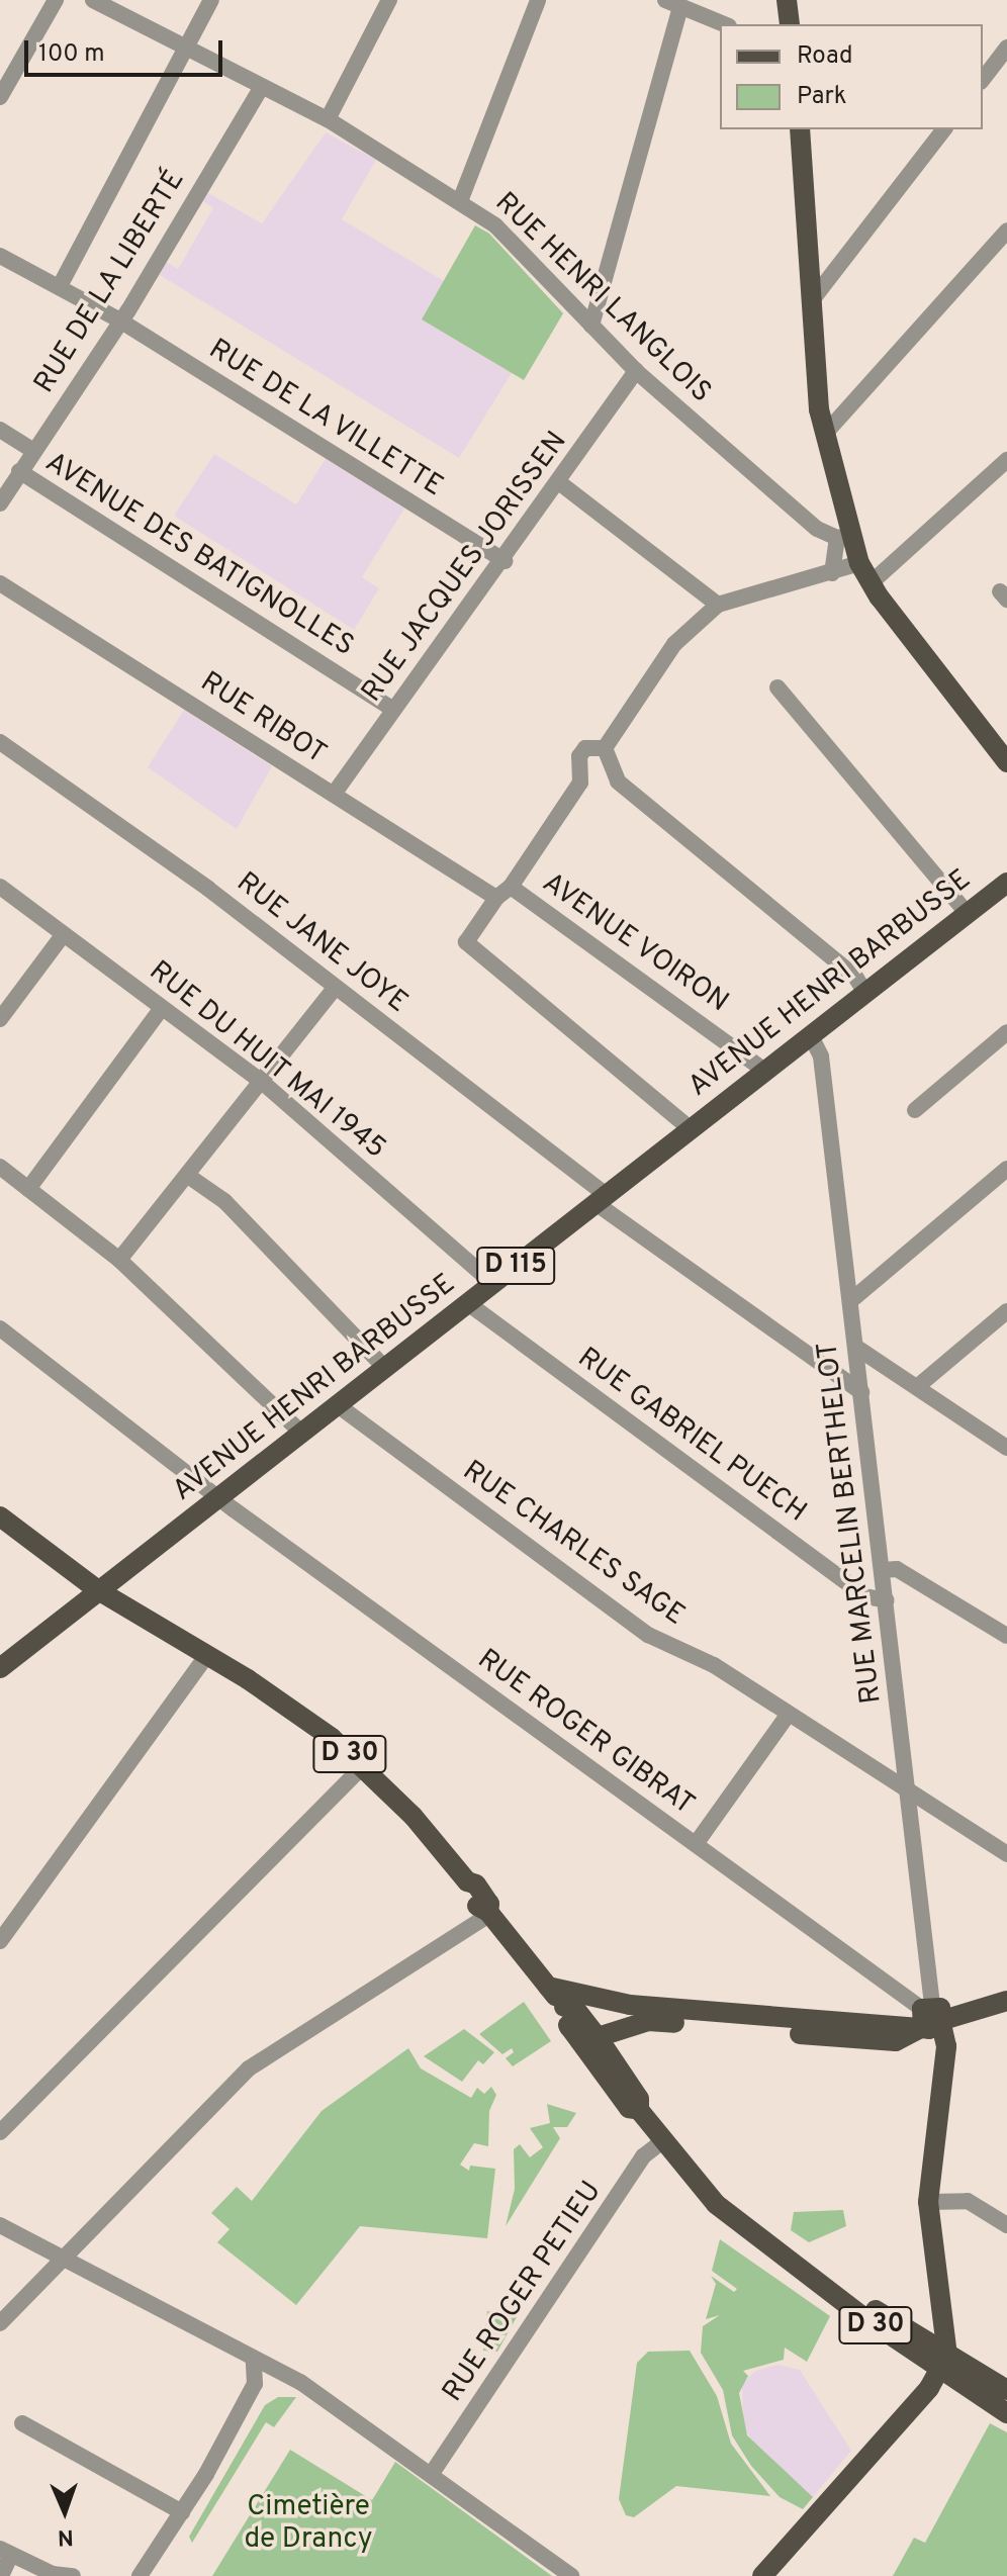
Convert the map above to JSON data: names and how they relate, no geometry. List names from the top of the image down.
{
  "streets": {
    "main road": ["AVENUE HENRI BARBUSSE", "D 115", "D 30"],
    "street": [
      "RUE DE LA LIBERTÉ",
      "RUE HENRI LANGLOIS",
      "RUE DE LA VILLETTE",
      "AVENUE DES BATIGNOLLES",
      "RUE JACQUES JORISSEN",
      "RUE RIBOT",
      "RUE JANE JOYE",
      "AVENUE VOIRON",
      "RUE DU HUIT MAI 1945",
      "RUE GABRIEL PUECH",
      "RUE MARCELIN BERTHELOT",
      "RUE CHARLES SAGE",
      "RUE ROGER GIBRAT",
      "RUE ROGER PETIEU"
    ]
  },
  "crossings": [
    ["RUE DE LA LIBERTÉ", "RUE HENRI LANGLOIS"],
    ["RUE DE LA LIBERTÉ", "RUE DE LA VILLETTE"],
    ["RUE DE LA LIBERTÉ", "AVENUE DES BATIGNOLLES"],
    ["RUE HENRI LANGLOIS", "RUE JACQUES JORISSEN"],
    ["RUE DE LA VILLETTE", "RUE JACQUES JORISSEN"],
    ["AVENUE DES BATIGNOLLES", "RUE JACQUES JORISSEN"],
    ["RUE JACQUES JORISSEN", "RUE RIBOT"],
    ["RUE JANE JOYE", "AVENUE HENRI BARBUSSE"],
    ["RUE JANE JOYE", "RUE MARCELIN BERTHELOT"],
    ["AVENUE VOIRON", "AVENUE HENRI BARBUSSE"],
    ["AVENUE HENRI BARBUSSE", "RUE DU HUIT MAI 1945"],
    ["AVENUE HENRI BARBUSSE", "RUE GABRIEL PUECH"],
    ["AVENUE HENRI BARBUSSE", "RUE MARCELIN BERTHELOT"],
    ["AVENUE HENRI BARBUSSE", "RUE CHARLES SAGE"],
    ["AVENUE HENRI BARBUSSE", "RUE ROGER GIBRAT"],
    ["AVENUE HENRI BARBUSSE", "D 30"],
    ["RUE GABRIEL PUECH", "RUE MARCELIN BERTHELOT"],
    ["RUE MARCELIN BERTHELOT", "RUE CHARLES SAGE"],
    ["RUE MARCELIN BERTHELOT", "RUE ROGER GIBRAT"],
    ["D 30", "RUE ROGER PETIEU"]
  ],
  "parks": ["Cimetière de Drancy"],
  "legend": ["Road", "Park"],
  "scale_bar": "100 m",
  "north": "bottom"
}
